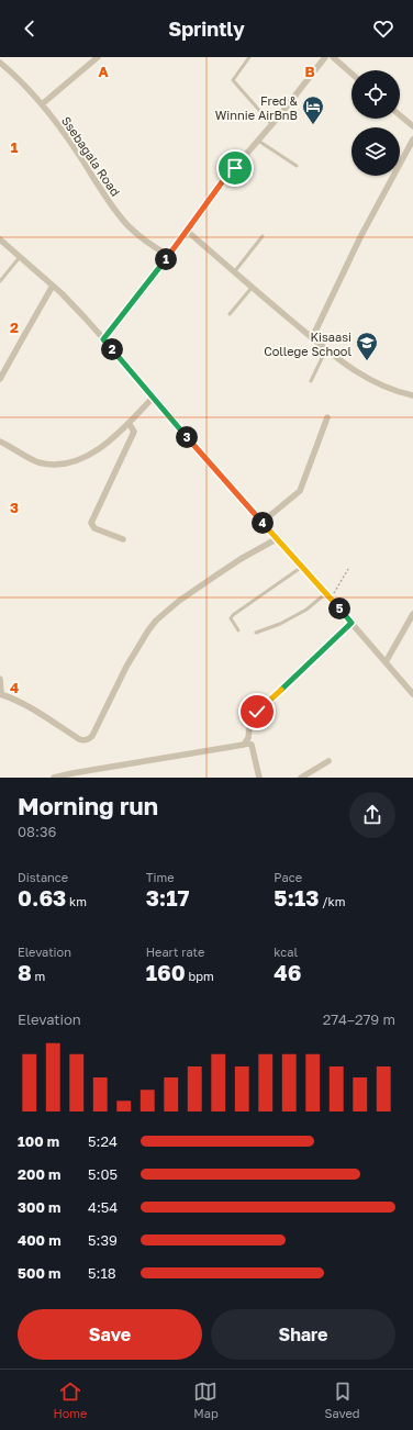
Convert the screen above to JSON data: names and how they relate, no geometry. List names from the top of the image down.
{
  "streets": {
    "street": ["Ssebagala Road"]
  },
  "places": {
    "hotel": ["Fred & Winnie AirBnB"],
    "school or university": ["Kisaasi College School"]
  },
  "page": {
    "header": "Sprintly",
    "pins": [
      "1",
      "2",
      "3",
      "4",
      "5"
    ],
    "heading": ["Morning run", "08:36"],
    "stats": [
      ["Distance", "0.63 km"],
      ["Time", "3:17"],
      ["Pace", "5:13 /km"],
      ["Elevation", "8 m"],
      ["Heart rate", "160 bpm"],
      ["kcal", "46"]
    ],
    "chart": ["Elevation", "274–279 m"],
    "list": [
      {
        "name": "100 m",
        "note": "5:24"
      },
      {
        "name": "200 m",
        "note": "5:05"
      },
      {
        "name": "300 m",
        "note": "4:54"
      },
      {
        "name": "400 m",
        "note": "5:39"
      },
      {
        "name": "500 m",
        "note": "5:18"
      }
    ],
    "buttons": ["Save", "Share"],
    "tabs": ["Home", "Map", "Saved"]
  },
  "grid": {
    "columns": ["A", "B"],
    "rows": [
      "1",
      "2",
      "3",
      "4"
    ]
  }
}
